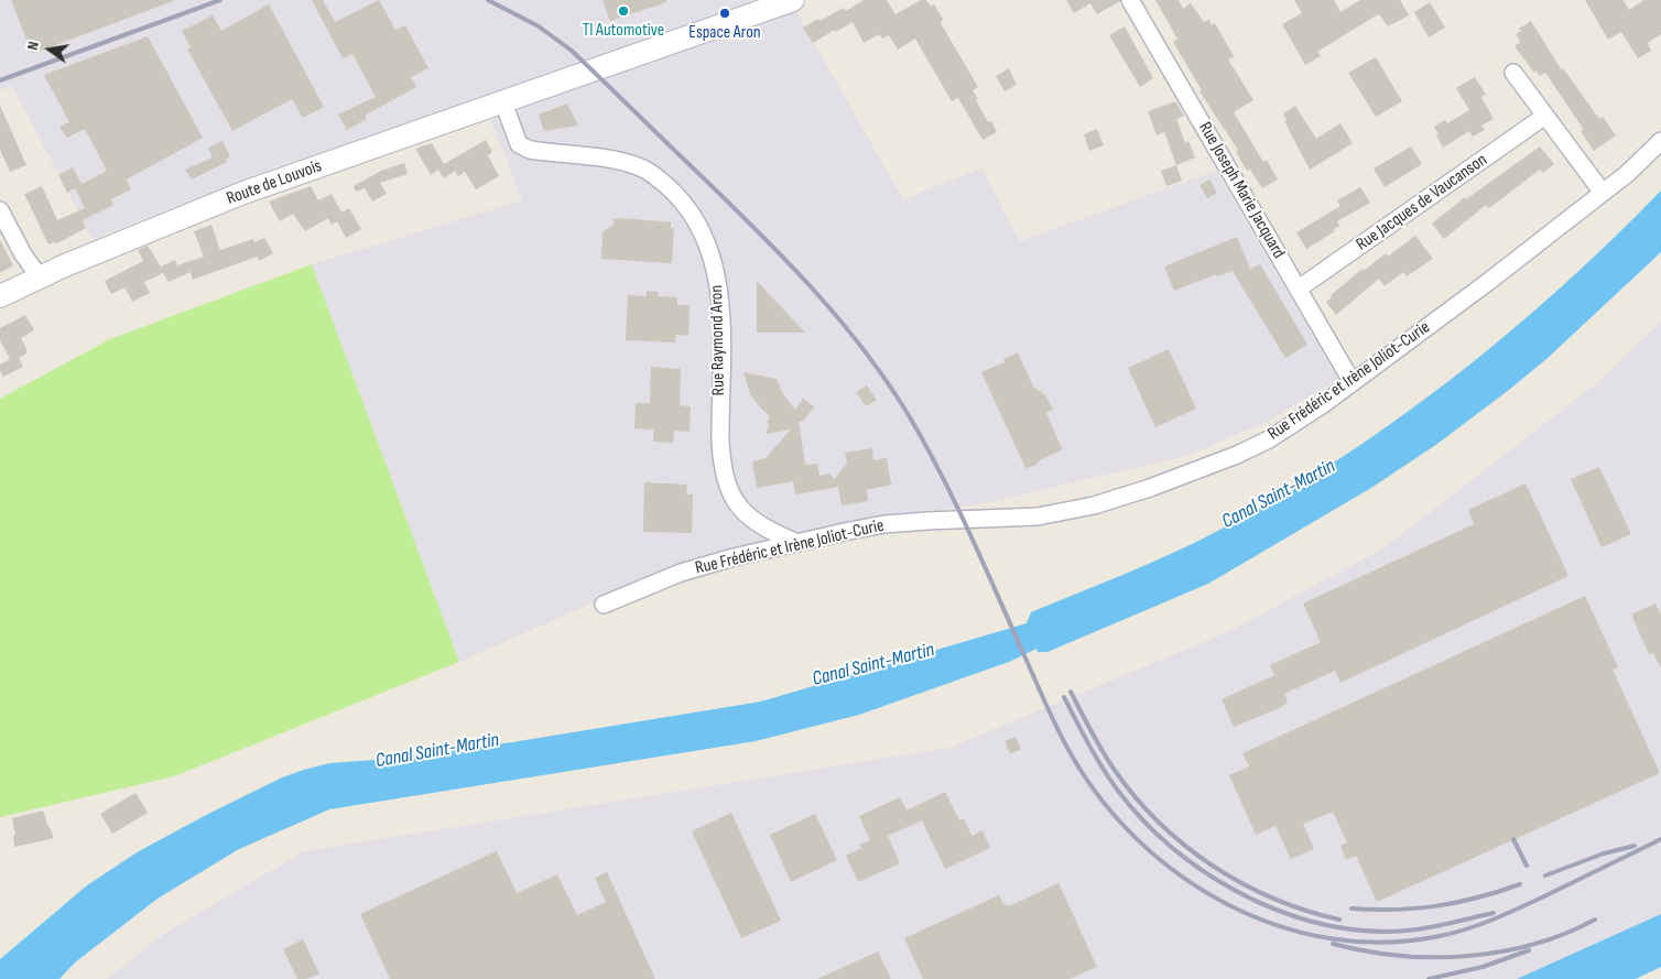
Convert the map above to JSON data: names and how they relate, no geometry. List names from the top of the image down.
{
  "streets": {
    "street": [
      "Route de Louvois",
      "Rue Joseph Marie Jacquard",
      "Rue Jacques de Vaucanson",
      "Rue Raymond Aron",
      "Rue Frédéric et Irène Joliot-Curie"
    ]
  },
  "crossings": [
    ["Route de Louvois", "Rue Raymond Aron"],
    ["Rue Joseph Marie Jacquard", "Rue Jacques de Vaucanson"],
    ["Rue Joseph Marie Jacquard", "Rue Frédéric et Irène Joliot-Curie"],
    ["Rue Raymond Aron", "Rue Frédéric et Irène Joliot-Curie"]
  ],
  "water": ["Canal Saint-Martin"],
  "places": ["TI Automotive", "Espace Aron"],
  "north": "left"
}
